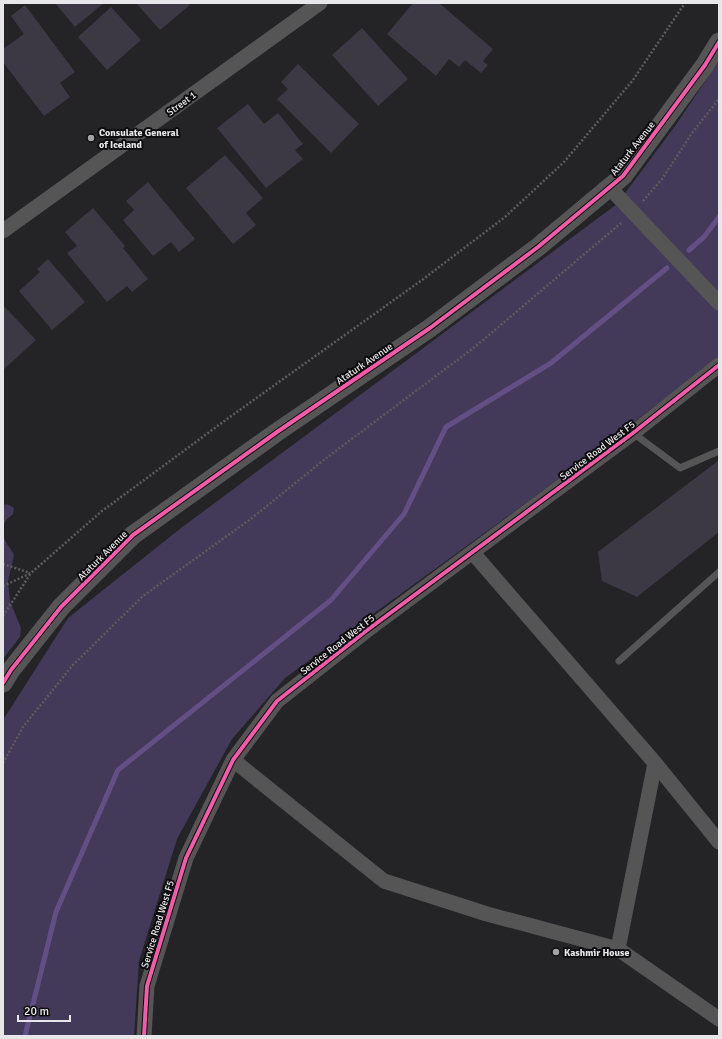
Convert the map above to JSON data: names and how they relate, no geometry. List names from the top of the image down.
{
  "streets": {
    "street": ["Street 1", "Ataturk Avenue", "Service Road West F5"]
  },
  "places": ["Consulate General of Iceland", "Kashmir House"],
  "scale_bar": "20 m"
}
